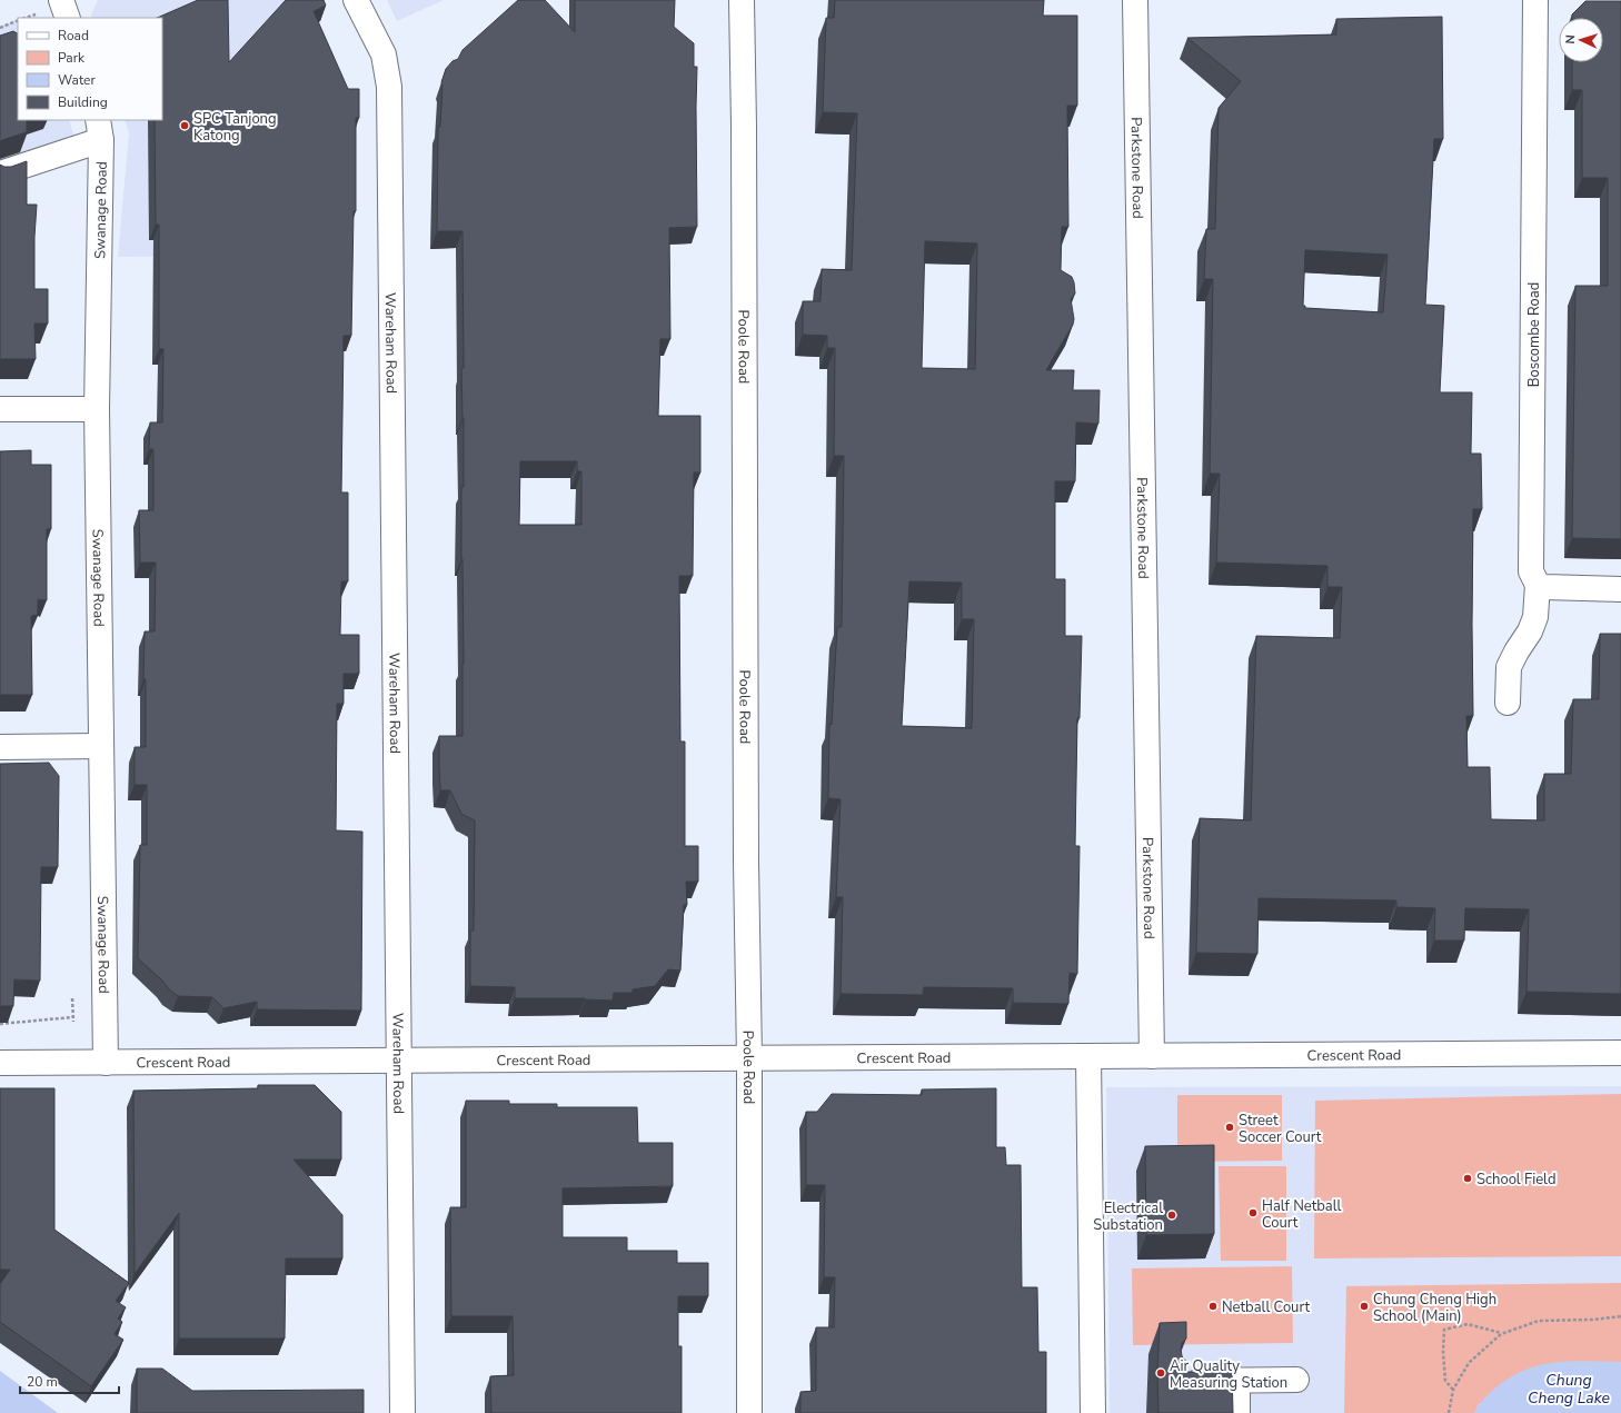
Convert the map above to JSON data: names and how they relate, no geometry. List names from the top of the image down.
{
  "streets": {
    "street": [
      "Parkstone Road",
      "Swanage Road",
      "Boscombe Road",
      "Wareham Road",
      "Poole Road",
      "Crescent Road"
    ]
  },
  "crossings": [
    ["Parkstone Road", "Crescent Road"],
    ["Swanage Road", "Crescent Road"],
    ["Wareham Road", "Crescent Road"],
    ["Poole Road", "Crescent Road"]
  ],
  "water": ["Chung Cheng Lake"],
  "places": [
    "SPC Tanjong Katong",
    "Street Soccer Court",
    "School Field",
    "Half Netball Court",
    "Electrical Substation",
    "Netball Court",
    "Chung Cheng High School (Main)",
    "Air Quality Measuring Station"
  ],
  "legend": [
    "Road",
    "Park",
    "Water",
    "Building"
  ],
  "scale_bar": "20 m",
  "north": "left"
}
